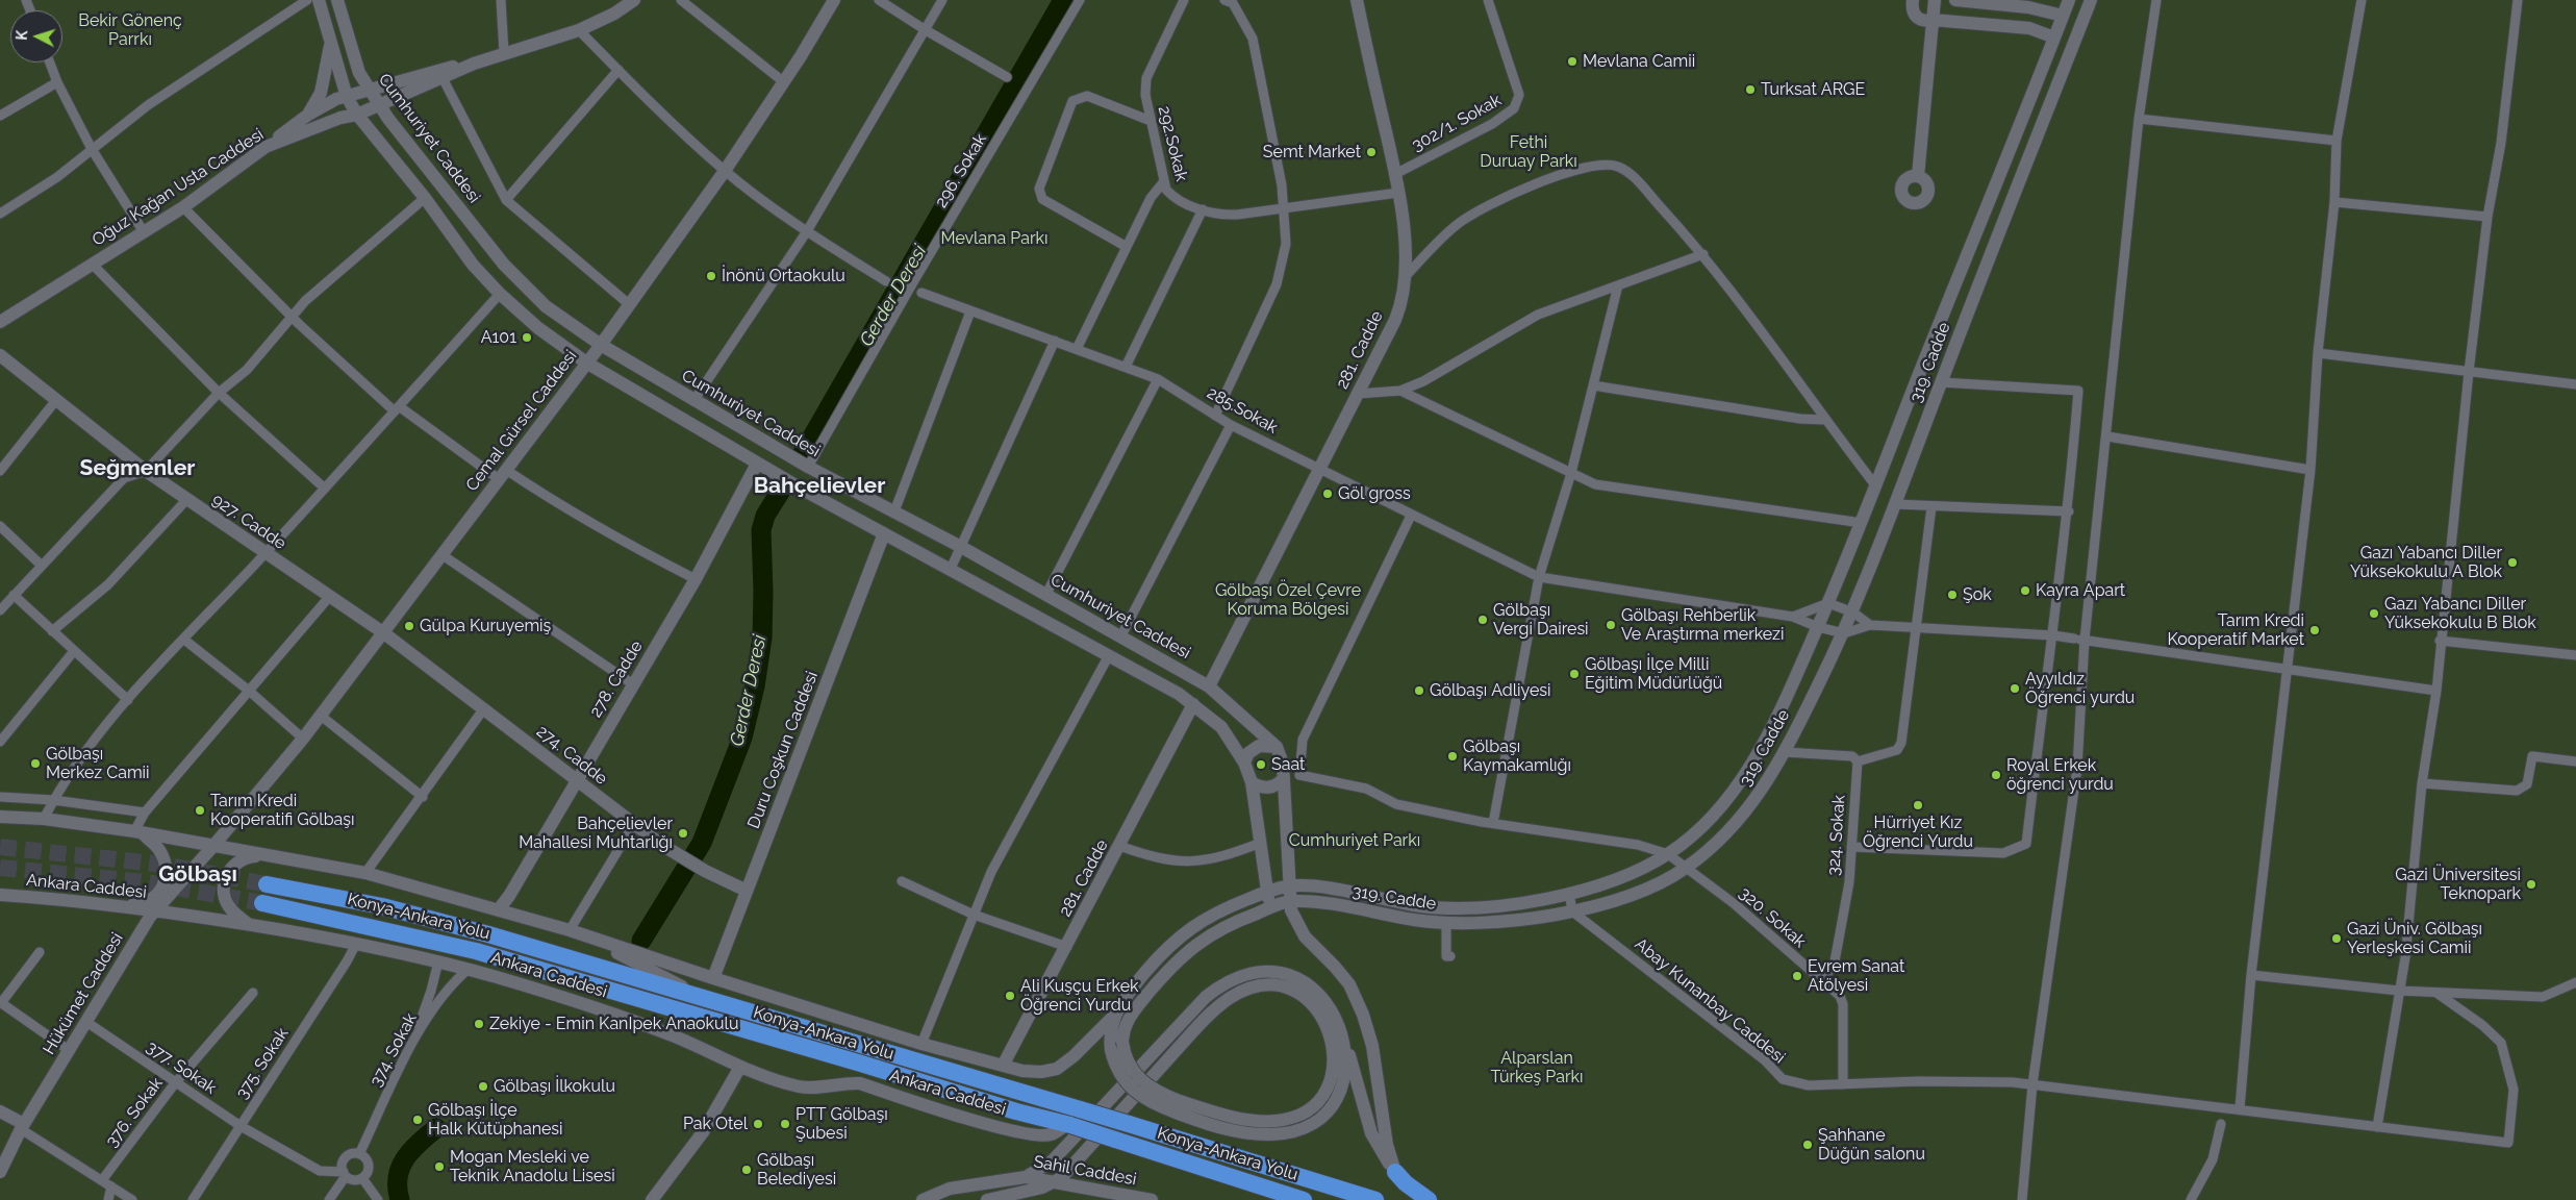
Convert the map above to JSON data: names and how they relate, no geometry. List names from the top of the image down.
{
  "streets": {
    "highway": ["Konya-Ankara Yolu"],
    "street": [
      "302/1. Sokak",
      "Cumhuriyet Caddesi",
      "292.Sokak",
      "296. Sokak",
      "Oğuz Kağan Usta Caddesi",
      "281. Cadde",
      "319. Cadde",
      "285.Sokak",
      "Cemal Gürsel Caddesi",
      "927. Cadde",
      "278. Cadde",
      "Duru Coşkun Caddesi",
      "274. Cadde",
      "324. Sokak",
      "Ankara Caddesi",
      "320. Sokak",
      "Hükümet Caddesi",
      "Abay Kunanbay Caddesi",
      "374. Sokak",
      "375. Sokak",
      "377. Sokak",
      "376. Sokak",
      "Sahil Caddesi"
    ]
  },
  "crossings": [
    ["302/1. Sokak", "281. Cadde"],
    ["Cumhuriyet Caddesi", "296. Sokak"],
    ["Cumhuriyet Caddesi", "Oğuz Kağan Usta Caddesi"],
    ["Cumhuriyet Caddesi", "281. Cadde"],
    ["Cumhuriyet Caddesi", "319. Cadde"],
    ["Cumhuriyet Caddesi", "Cemal Gürsel Caddesi"],
    ["292.Sokak", "281. Cadde"],
    ["281. Cadde", "319. Cadde"],
    ["281. Cadde", "285.Sokak"],
    ["319. Cadde", "285.Sokak"],
    ["319. Cadde", "320. Sokak"],
    ["319. Cadde", "Abay Kunanbay Caddesi"],
    ["319. Cadde", "Sahil Caddesi"],
    ["Cemal Gürsel Caddesi", "927. Cadde"],
    ["Cemal Gürsel Caddesi", "274. Cadde"],
    ["Cemal Gürsel Caddesi", "Hükümet Caddesi"],
    ["927. Cadde", "274. Cadde"],
    ["278. Cadde", "274. Cadde"],
    ["Duru Coşkun Caddesi", "274. Cadde"],
    ["324. Sokak", "320. Sokak"],
    ["Ankara Caddesi", "Hükümet Caddesi"],
    ["Ankara Caddesi", "374. Sokak"],
    ["Ankara Caddesi", "375. Sokak"],
    ["320. Sokak", "Abay Kunanbay Caddesi"],
    ["Hükümet Caddesi", "377. Sokak"],
    ["374. Sokak", "377. Sokak"],
    ["375. Sokak", "377. Sokak"],
    ["377. Sokak", "376. Sokak"]
  ],
  "districts": ["Seğmenler", "Bahçelievler", "Gölbaşı"],
  "water": ["Gerder Deresi"],
  "parks": [
    "Bekir Gönenç Parrkı",
    "Fethi Duruay Parkı",
    "Mevlana Parkı",
    "Gölbaşı Özel Çevre Koruma Bölgesi",
    "Cumhuriyet Parkı",
    "Alparslan Türkeş Parkı"
  ],
  "places": [
    "Mevlana Camii",
    "Turksat ARGE",
    "Semt Market",
    "İnönü Ortaokulu",
    "A101",
    "Göl gross",
    "Gazı Yabancı Diller Yüksekokulu A Blok",
    "Kayra Apart",
    "Şok",
    "Gazı Yabancı Diller Yüksekokulu B Blok",
    "Gölbaşı Vergi Dairesi",
    "Gölbaşı Rehberlik Ve Araştırma merkezi",
    "Gülpa Kuruyemiş",
    "Tarım Kredi Kooperatif Market",
    "Gölbaşı İlçe Milli Eğitim Müdürlüğü",
    "Ayyıldız Öğrenci yurdu",
    "Gölbaşı Adliyesi",
    "Gölbaşı Kaymakamlığı",
    "Gölbaşı Merkez Camii",
    "Saat",
    "Royal Erkek öğrenci yurdu",
    "Hürriyet Kız Öğrenci Yurdu",
    "Tarım Kredi Kooperatifi Gölbaşı",
    "Bahçelievler Mahallesi Muhtarlığı",
    "Gazi Üniversitesi Teknopark",
    "Gazi Üniv. Gölbaşı Yerleşkesi Camii",
    "Evrem Sanat Atölyesi",
    "Ali Kuşçu Erkek Öğrenci Yurdu",
    "Zekiye - Emin KanIpek Anaokulu",
    "Gölbaşı İlkokulu",
    "Gölbaşı İlçe Halk Kütüphanesi",
    "Pak Otel",
    "PTT Gölbaşı Şubesi",
    "Şahhane Düğün salonu",
    "Mogan Mesleki ve Teknik Anadolu Lisesi",
    "Gölbaşı Belediyesi"
  ],
  "north": "left"
}
